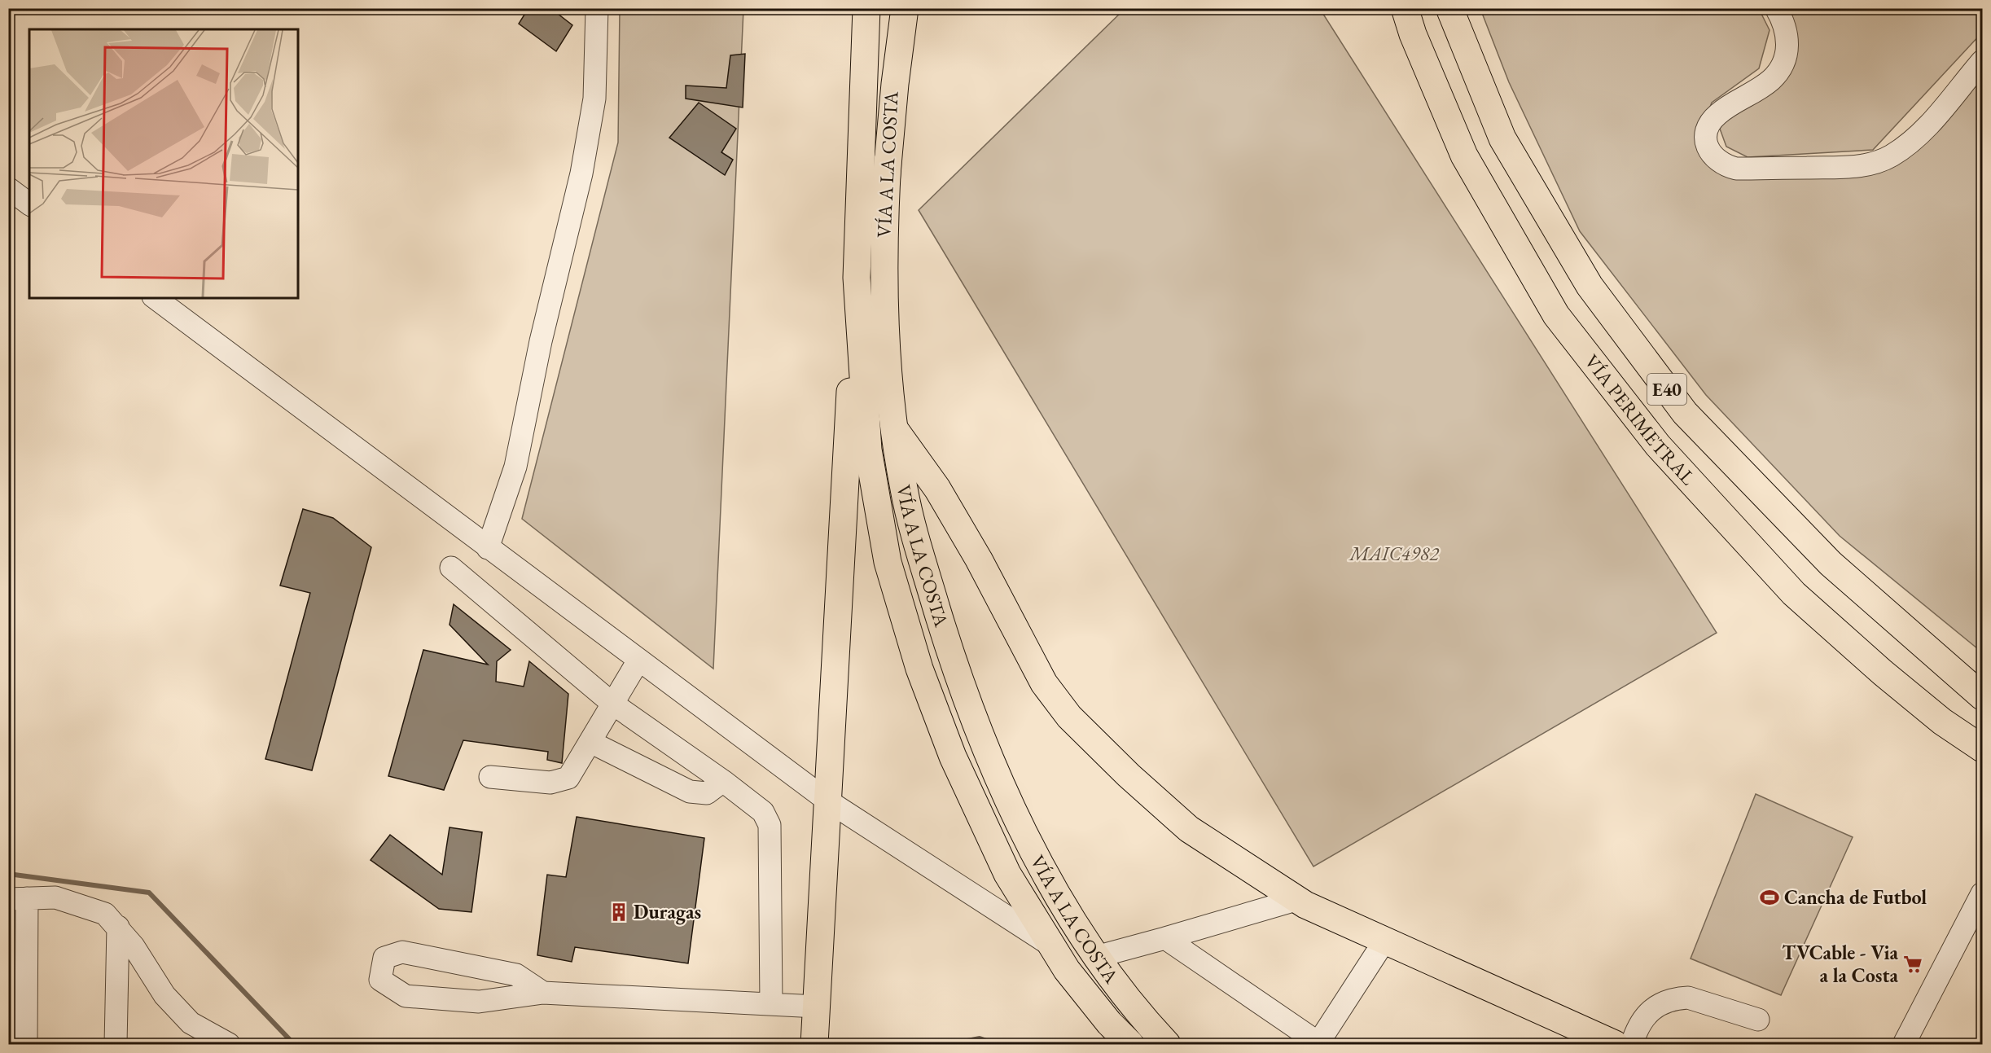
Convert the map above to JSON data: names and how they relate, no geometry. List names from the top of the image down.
{
  "streets": {
    "main road": ["VÍA A LA COSTA", "E40", "VÍA PERIMETRAL"]
  },
  "parks": ["MAIC4982"],
  "places": {
    "sports": ["Cancha de Futbol"],
    "building": ["Duragas"],
    "supermarket": ["TVCable - Via a la Costa"]
  }
}
